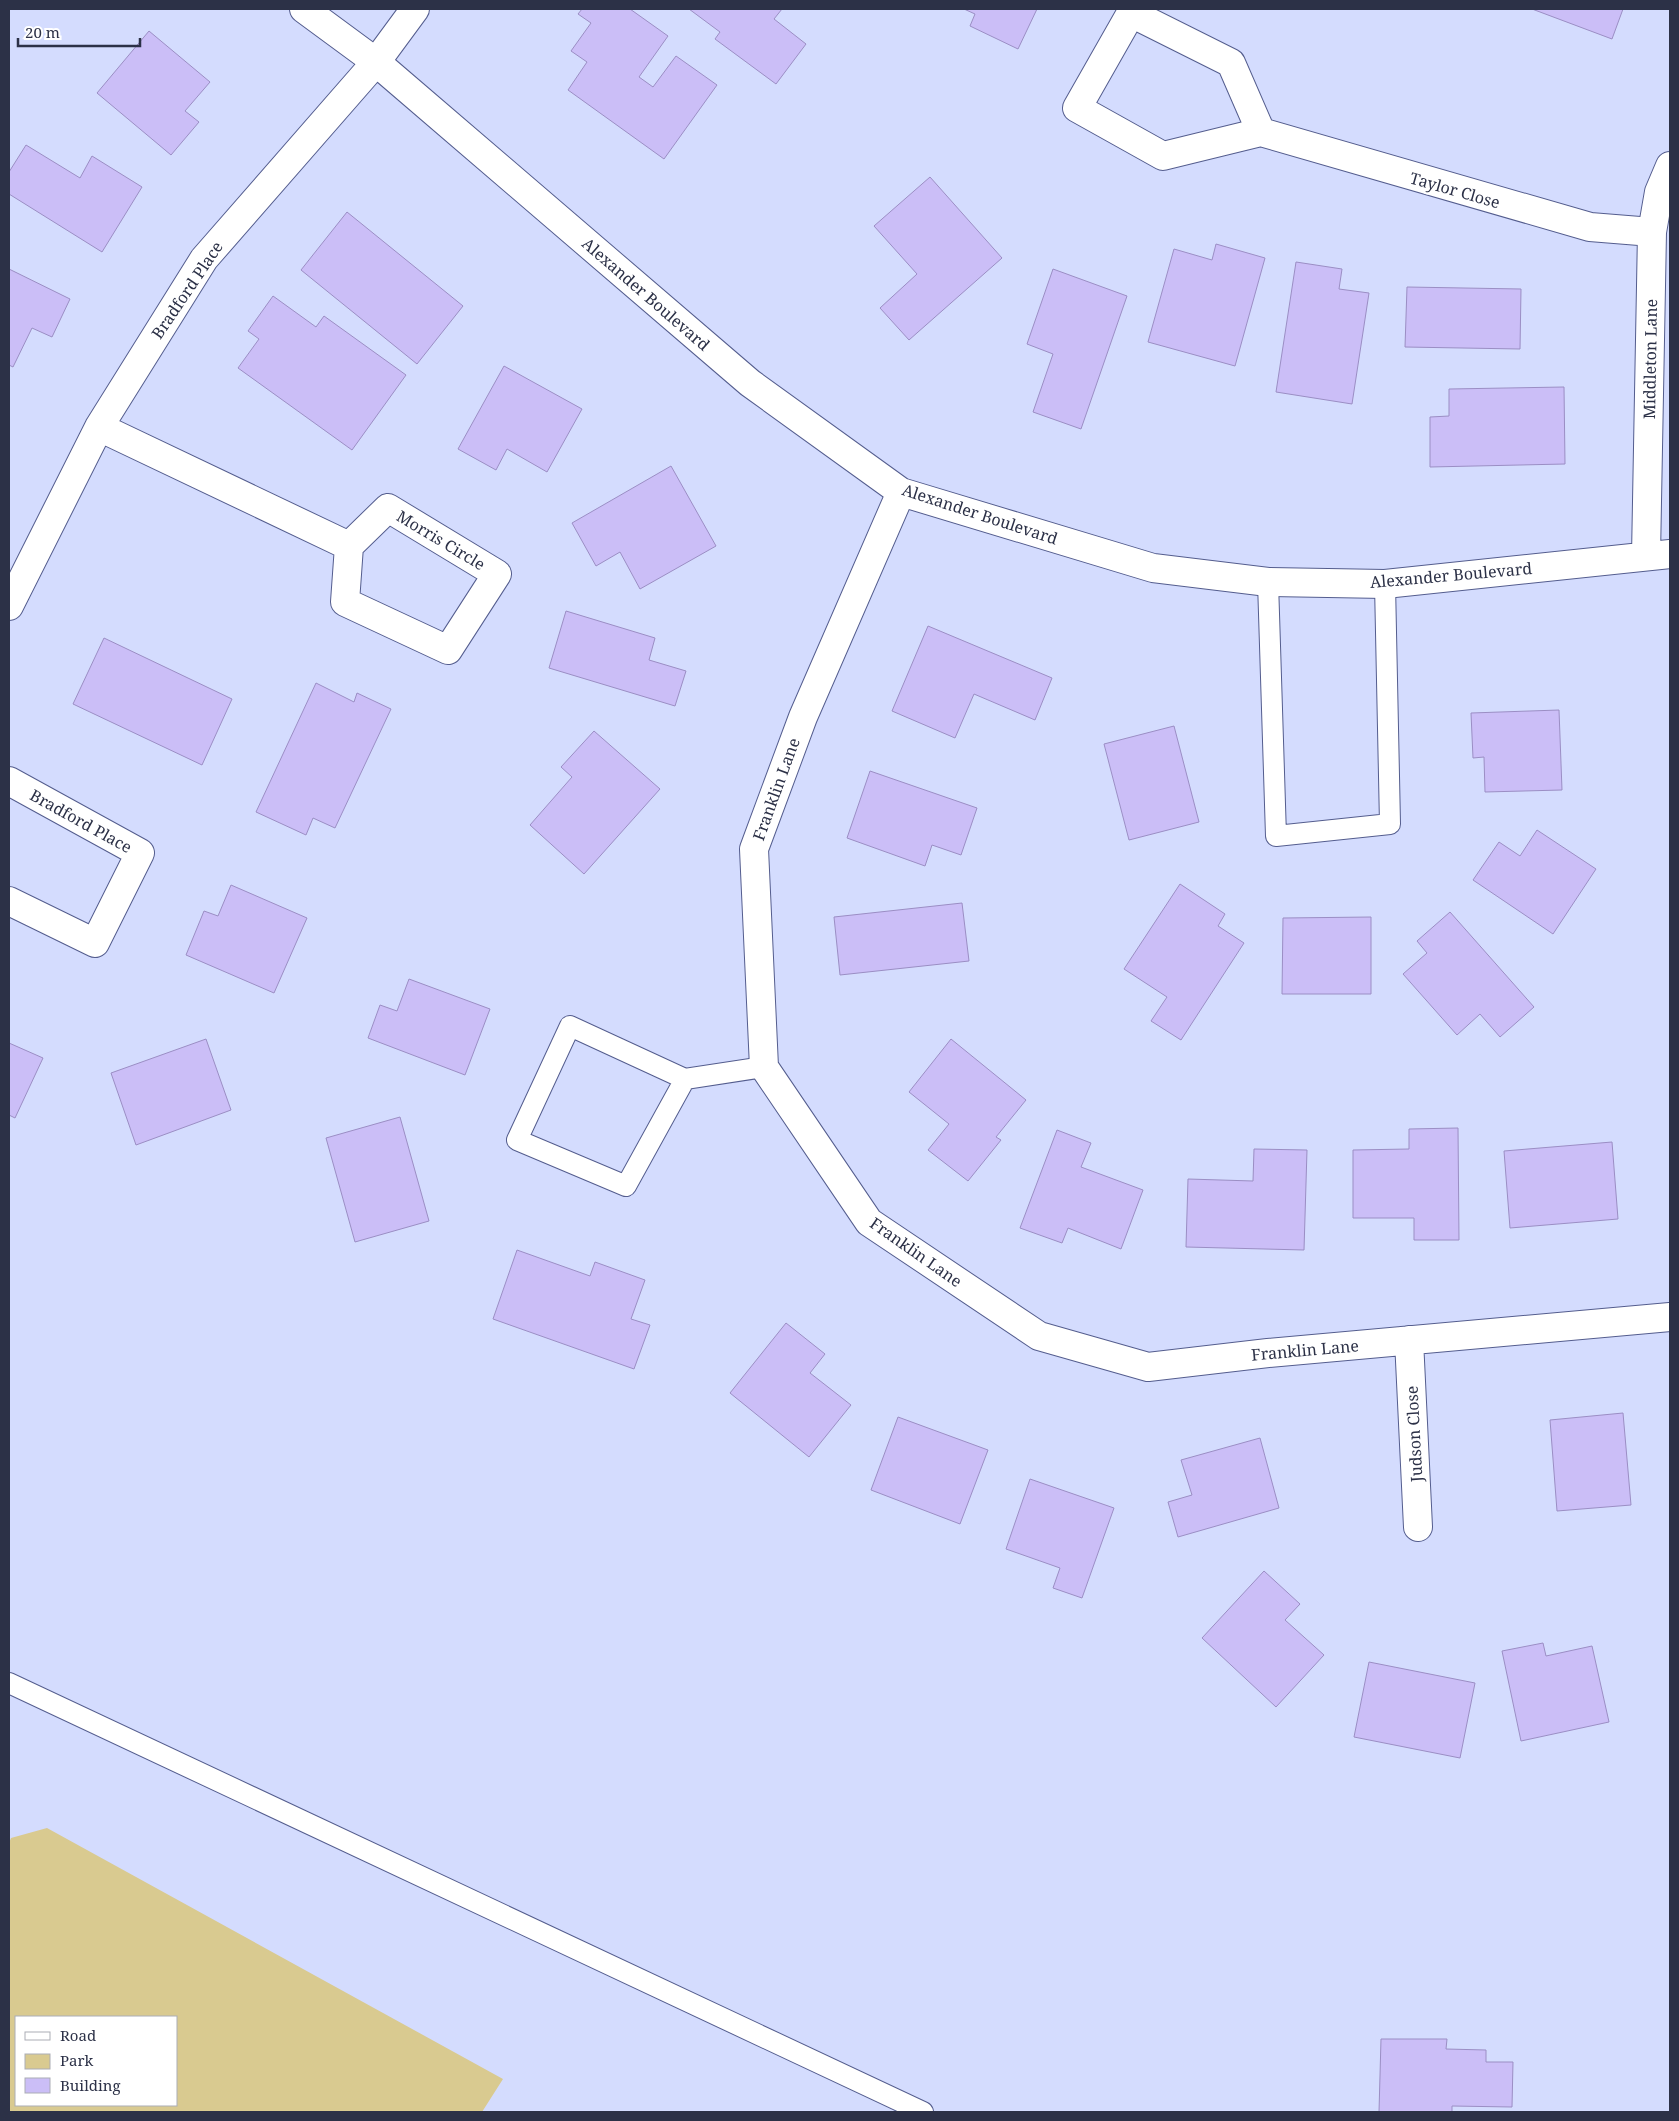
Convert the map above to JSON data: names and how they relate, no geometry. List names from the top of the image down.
{
  "streets": {
    "street": [
      "Taylor Close",
      "Bradford Place",
      "Alexander Boulevard",
      "Middleton Lane",
      "Morris Circle",
      "Franklin Lane",
      "Judson Close"
    ]
  },
  "crossings": [
    ["Taylor Close", "Middleton Lane"],
    ["Bradford Place", "Alexander Boulevard"],
    ["Alexander Boulevard", "Middleton Lane"],
    ["Alexander Boulevard", "Franklin Lane"],
    ["Franklin Lane", "Judson Close"]
  ],
  "legend": ["Road", "Park", "Building"],
  "scale_bar": "20 m"
}
